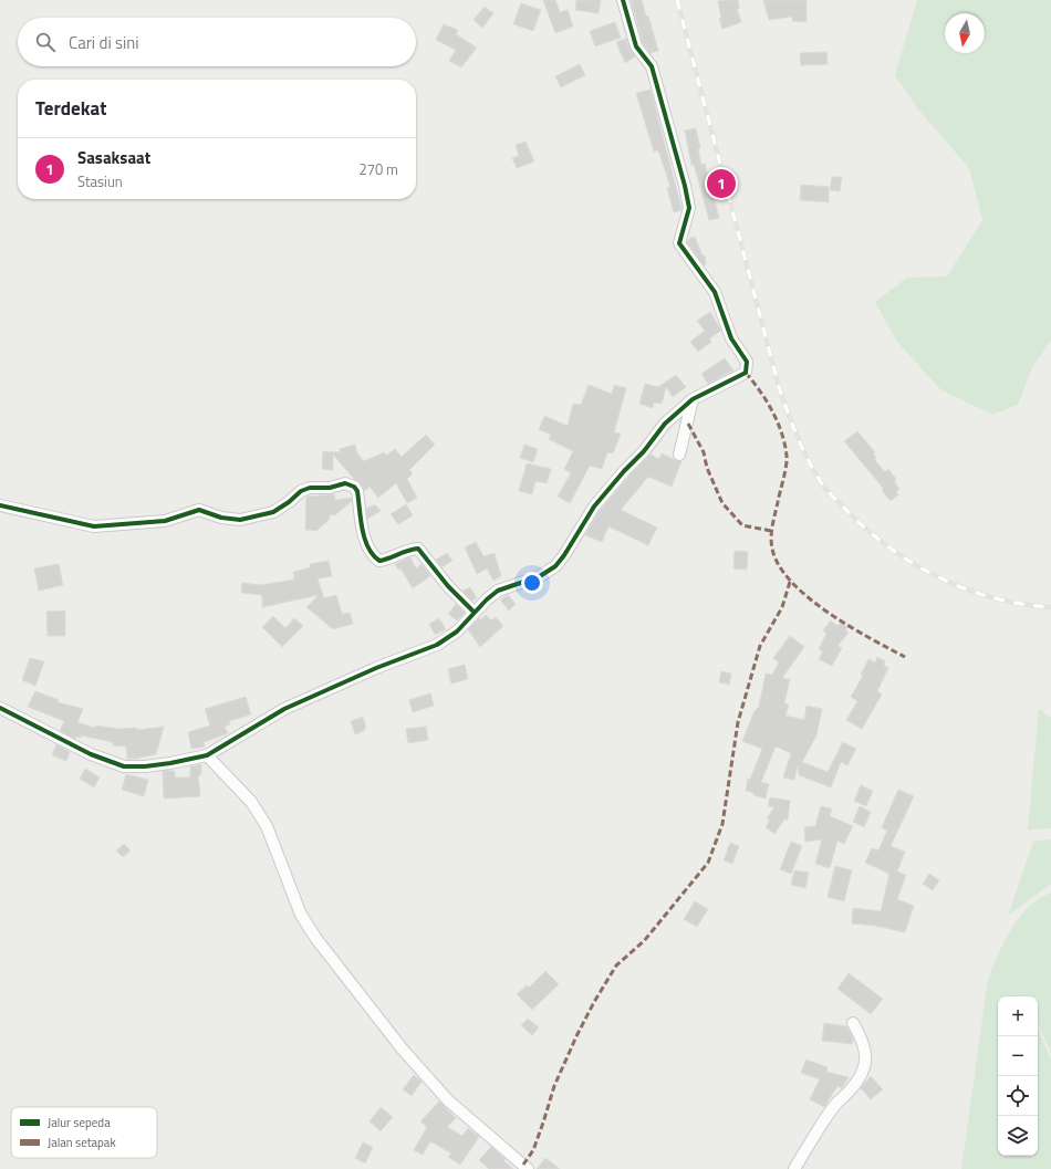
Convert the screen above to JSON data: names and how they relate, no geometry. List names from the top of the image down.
{
  "legend": ["Jalur sepeda", "Jalan setapak"],
  "north": "bottom",
  "page": {
    "search": "Cari di sini",
    "heading": "Terdekat",
    "list": [
      {
        "mark": "1",
        "name": "Sasaksaat",
        "note": "Stasiun",
        "value": "270 m"
      }
    ],
    "pins": "1",
    "map_buttons": ["+", "−"]
  }
}
